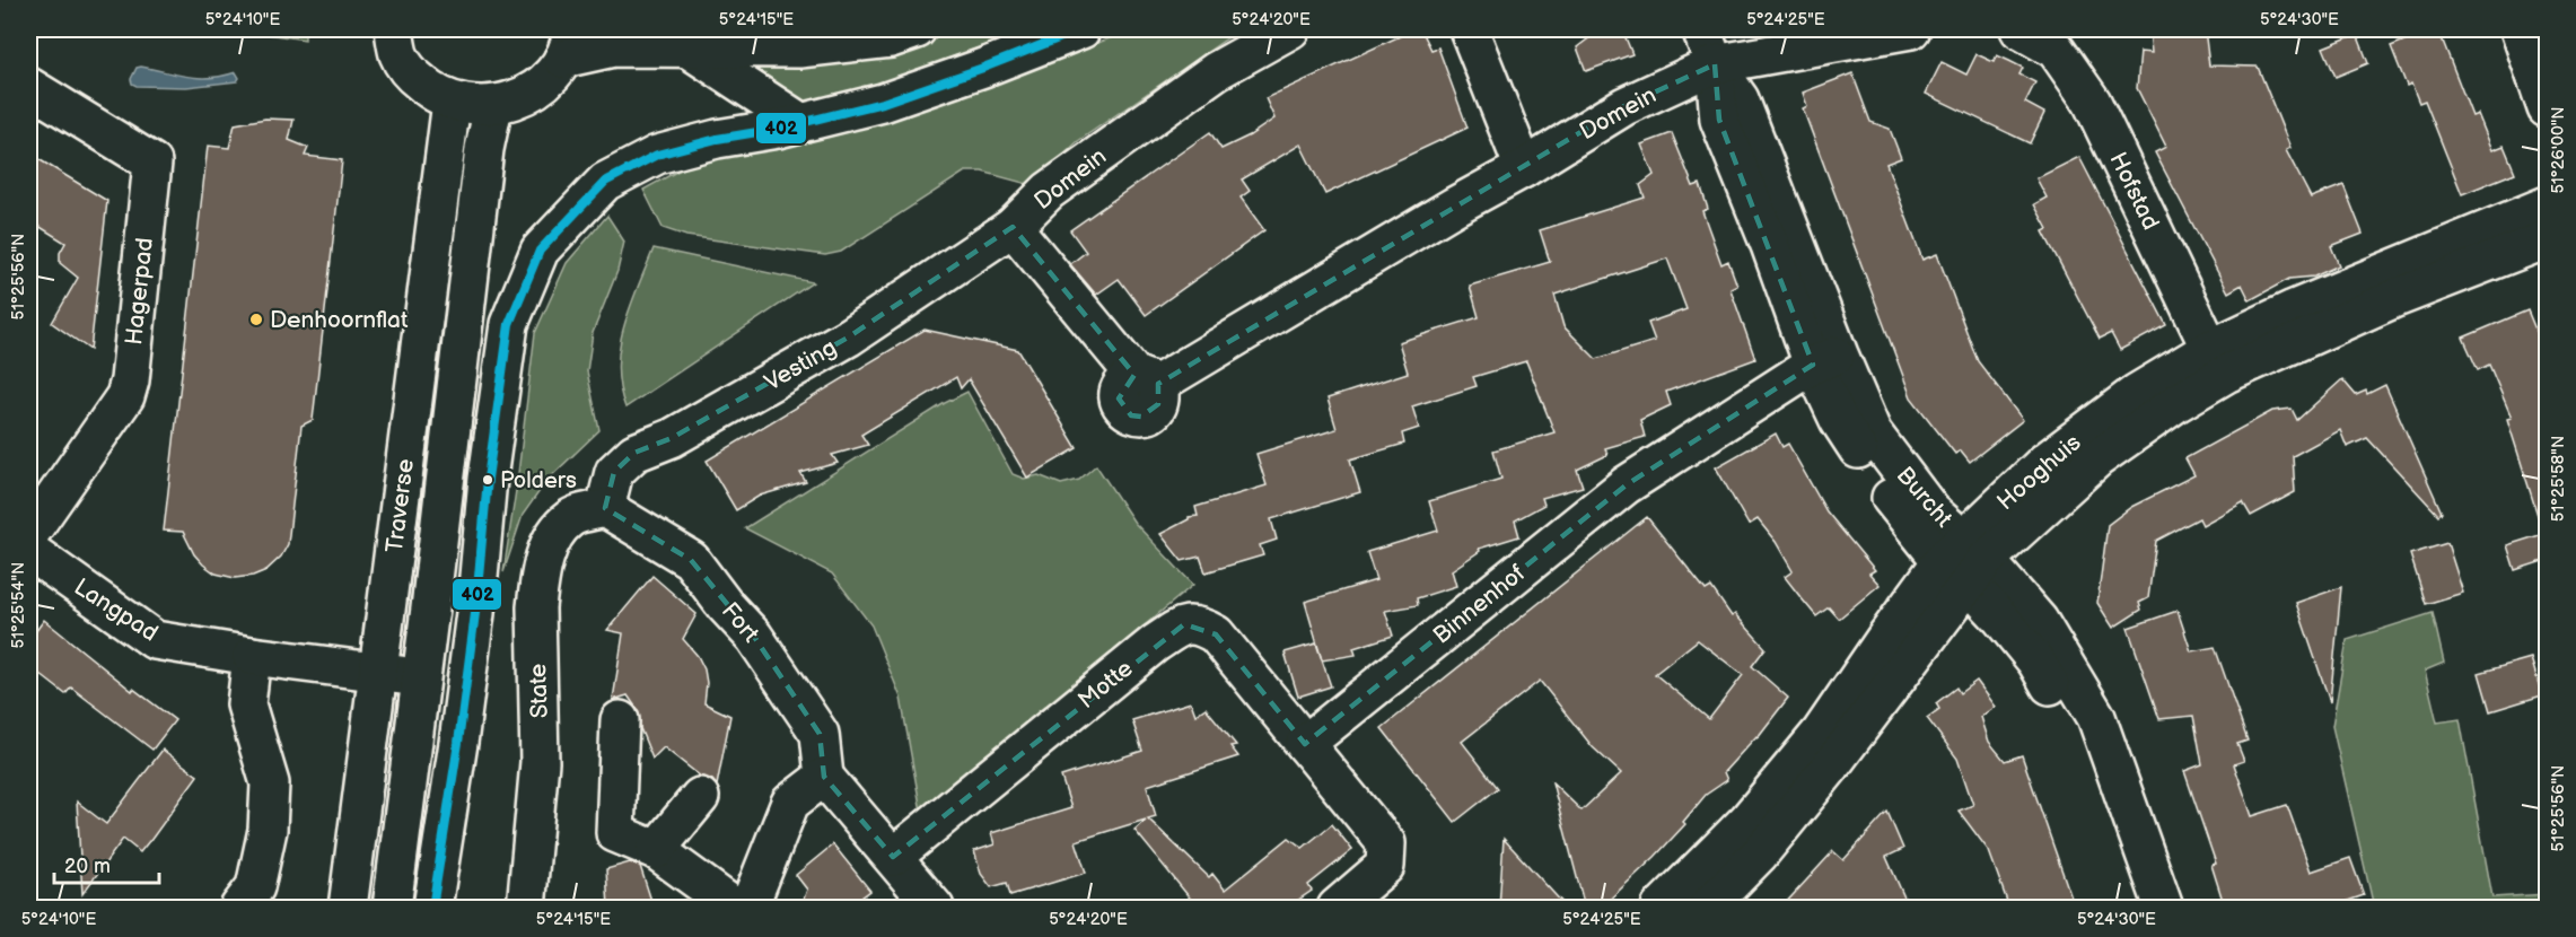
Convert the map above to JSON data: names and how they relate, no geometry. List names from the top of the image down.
{
  "streets": {
    "street": [
      "Domein",
      "Hofstad",
      "Hagerpad",
      "Vesting",
      "Hooghuis",
      "Burcht",
      "Traverse",
      "Binnenhof",
      "Langpad",
      "Fort",
      "Motte",
      "State"
    ]
  },
  "crossings": [
    ["Domein", "Vesting"],
    ["Domein", "Burcht"],
    ["Hofstad", "Hooghuis"],
    ["Vesting", "Fort"],
    ["Vesting", "State"],
    ["Hooghuis", "Burcht"],
    ["Burcht", "Binnenhof"],
    ["Traverse", "Langpad"],
    ["Binnenhof", "Motte"],
    ["Fort", "State"]
  ],
  "places": ["Denhoornflat", "Polders"],
  "lines": ["transit line 402"],
  "scale_bar": "20 m",
  "coordinates": [
    "5°24'10\"E",
    "5°24'15\"E",
    "5°24'20\"E",
    "5°24'25\"E",
    "5°24'30\"E",
    "51°26'00\"N",
    "51°25'56\"N",
    "51°25'58\"N",
    "51°25'54\"N"
  ]
}
